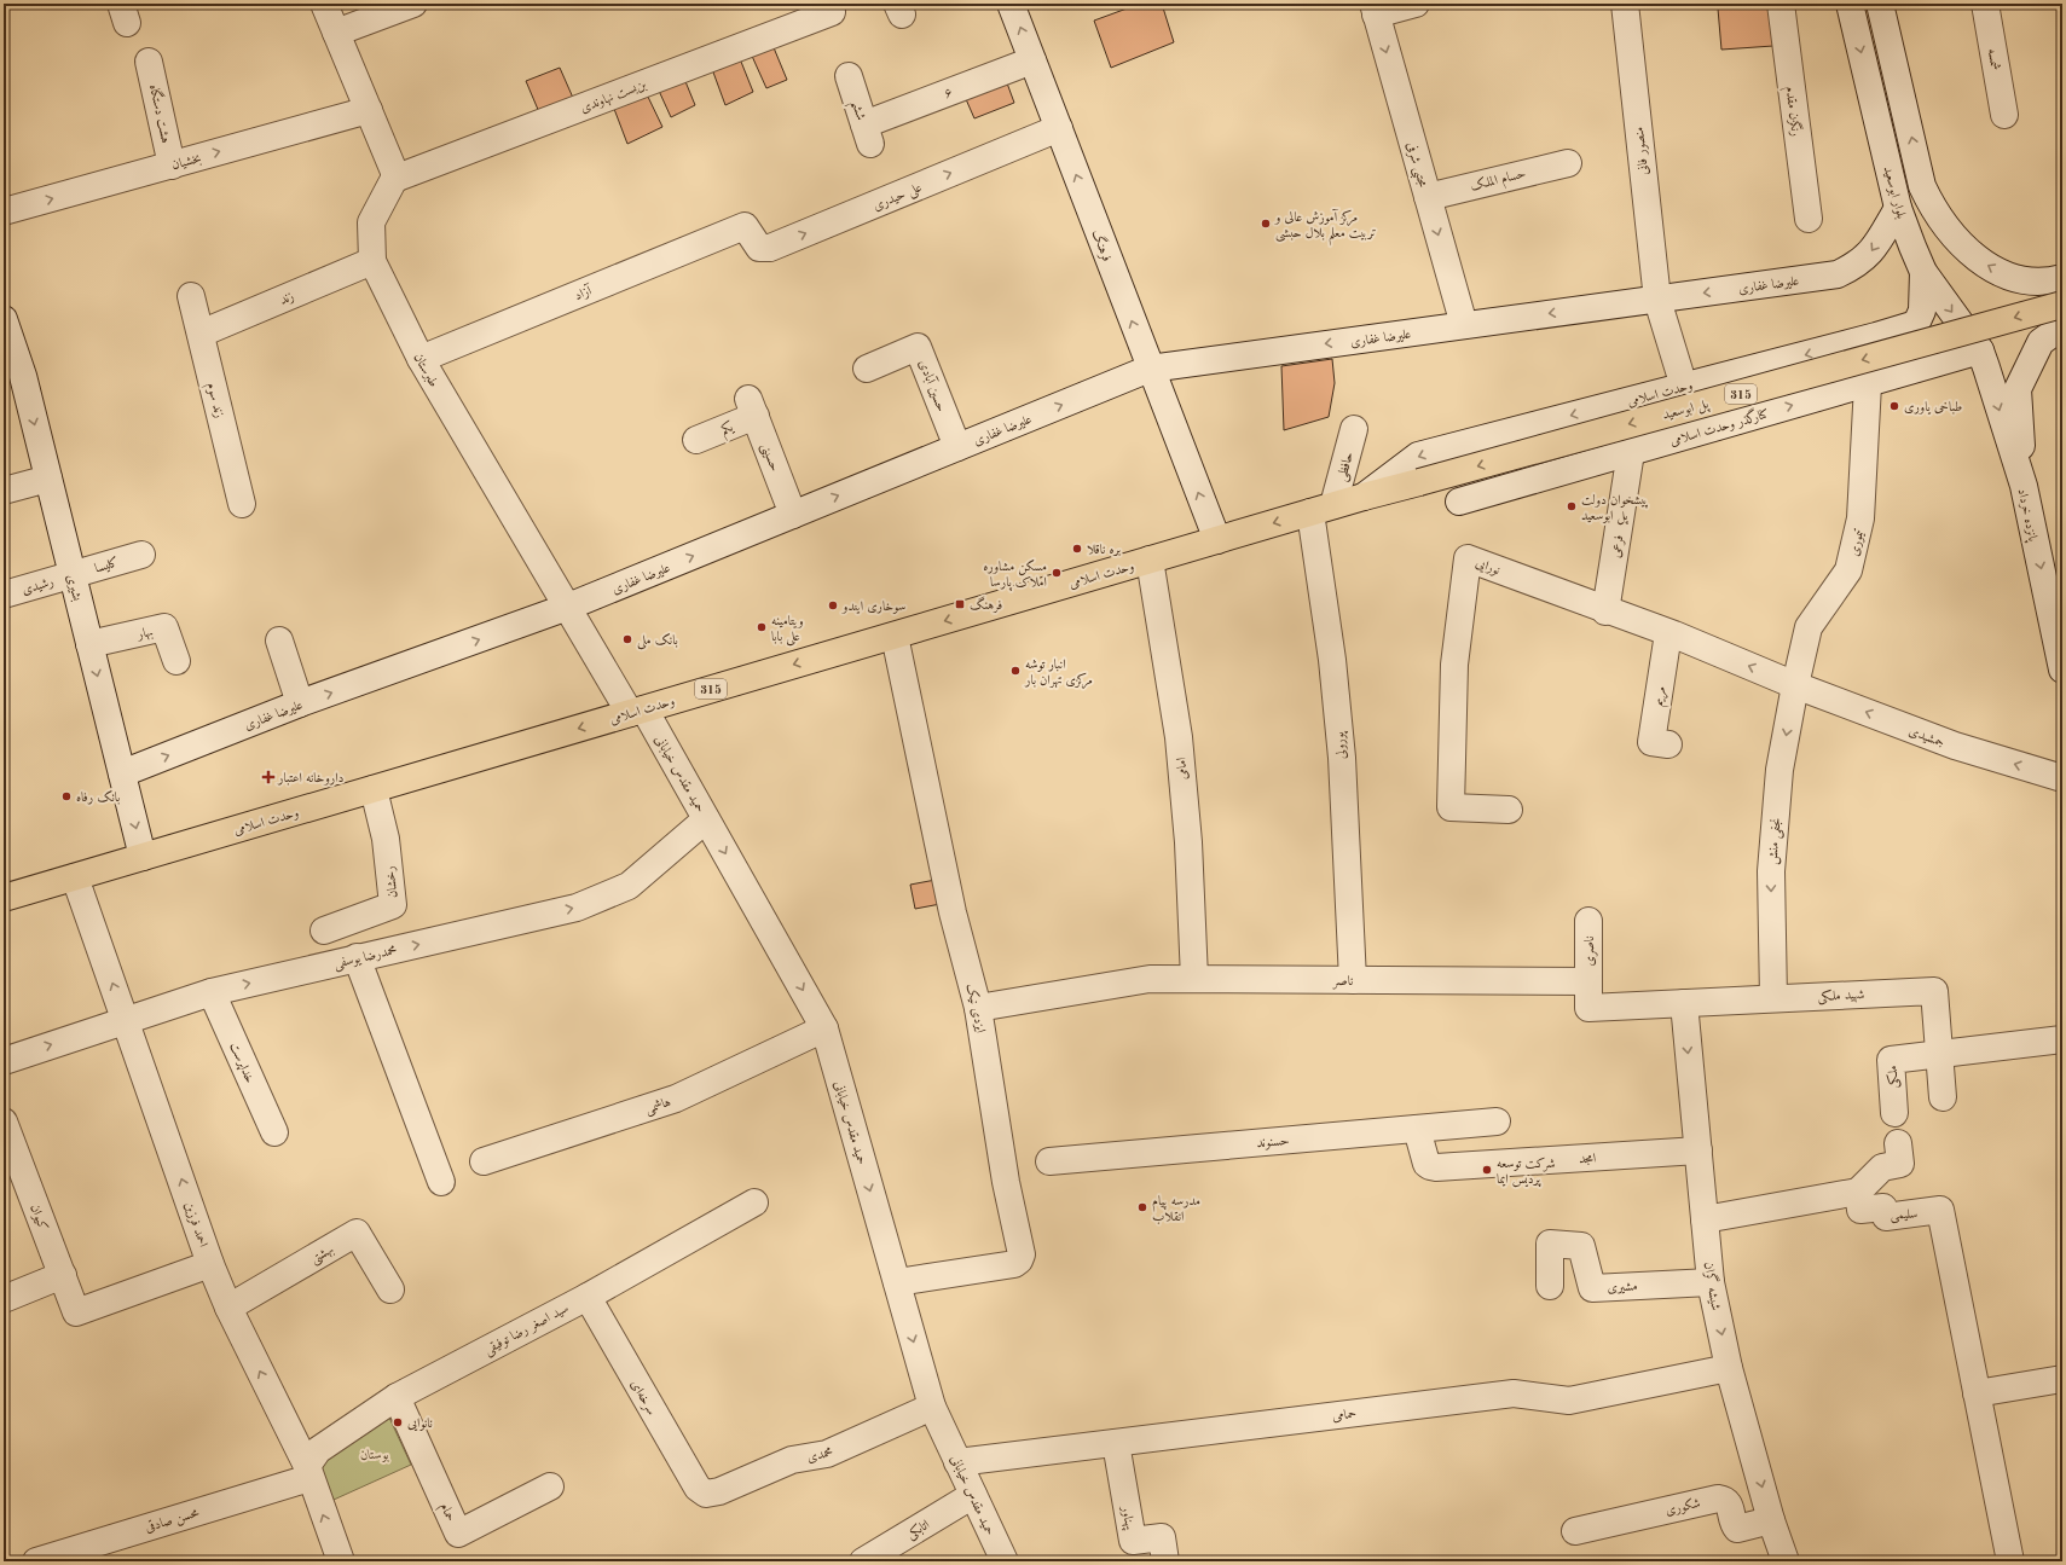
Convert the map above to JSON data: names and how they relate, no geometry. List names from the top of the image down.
{
  "streets": {
    "main road": ["وحدت اسلامی", "315", "پل ابوسعید"],
    "street": [
      "شمسه",
      "۶",
      "بن‌بست نهاوندی",
      "ششم",
      "رنگزن مقدم",
      "هشت دستگاه",
      "منصور فانی",
      "بخشیان",
      "مجتبی شرفی",
      "حسام الملک",
      "بلوار ابوسعید",
      "علی حیدری",
      "فرهنگ",
      "علیرضا غفاری",
      "آزاد",
      "زند",
      "طبرستان",
      "حسین آبادی",
      "زند سوم",
      "کنارگذر وحدت اسلامی",
      "یکم",
      "حسینی",
      "حافظی",
      "پانزده خرداد",
      "تیموری",
      "فرعی",
      "کلیسا",
      "نورایی",
      "رشیدی",
      "بشیری",
      "بهار",
      "مریم",
      "جمشیدی",
      "پورولی",
      "امامی",
      "حمید مقدس خیابانی",
      "نجفی منش",
      "رخشان",
      "ناصری",
      "محمدرضا یوسفی",
      "ناصر",
      "شهید ملکی",
      "ایزدی نیک",
      "خداپرست",
      "ملکی",
      "هاشمی",
      "حسنوند",
      "امجد",
      "سلیمی",
      "کیوان",
      "احمد فرزین",
      "بهشتی",
      "مشیری",
      "شیشه گران",
      "سید اصغر رضا توفیقی",
      "سرخه‌ای",
      "حمامی",
      "محمدی",
      "شکوری",
      "حمام",
      "پهناور",
      "محسن صادقی",
      "اتابکی"
    ]
  },
  "crossings": [
    ["۶", "ششم"],
    ["۶", "فرهنگ"],
    ["بن‌بست نهاوندی", "طبرستان"],
    ["هشت دستگاه", "بخشیان"],
    ["منصور فانی", "علیرضا غفاری"],
    ["منصور فانی", "وحدت اسلامی"],
    ["مجتبی شرفی", "حسام الملک"],
    ["مجتبی شرفی", "علیرضا غفاری"],
    ["بلوار ابوسعید", "علیرضا غفاری"],
    ["بلوار ابوسعید", "پل ابوسعید"],
    ["بلوار ابوسعید", "کنارگذر وحدت اسلامی"],
    ["بلوار ابوسعید", "پانزده خرداد"],
    ["علی حیدری", "فرهنگ"],
    ["علی حیدری", "آزاد"],
    ["فرهنگ", "علیرضا غفاری"],
    ["فرهنگ", "وحدت اسلامی"],
    ["علیرضا غفاری", "طبرستان"],
    ["علیرضا غفاری", "حسین آبادی"],
    ["علیرضا غفاری", "حسینی"],
    ["علیرضا غفاری", "بشیری"],
    ["آزاد", "طبرستان"],
    ["زند", "طبرستان"],
    ["زند", "زند سوم"],
    ["طبرستان", "وحدت اسلامی"],
    ["طبرستان", "حمید مقدس خیابانی"],
    ["وحدت اسلامی", "پل ابوسعید"],
    ["وحدت اسلامی", "حافظی"],
    ["وحدت اسلامی", "بشیری"],
    ["وحدت اسلامی", "پورولی"],
    ["وحدت اسلامی", "امامی"],
    ["وحدت اسلامی", "حمید مقدس خیابانی"],
    ["وحدت اسلامی", "رخشان"],
    ["وحدت اسلامی", "ایزدی نیک"],
    ["وحدت اسلامی", "احمد فرزین"],
    ["کنارگذر وحدت اسلامی", "پانزده خرداد"],
    ["کنارگذر وحدت اسلامی", "تیموری"],
    ["کنارگذر وحدت اسلامی", "فرعی"],
    ["یکم", "حسینی"],
    ["حافظی", "پورولی"],
    ["تیموری", "نورایی"],
    ["تیموری", "جمشیدی"],
    ["تیموری", "نجفی منش"],
    ["فرعی", "نورایی"],
    ["کلیسا", "رشیدی"],
    ["کلیسا", "بشیری"],
    ["نورایی", "مریم"],
    ["نورایی", "جمشیدی"],
    ["نورایی", "نجفی منش"],
    ["رشیدی", "بشیری"],
    ["بشیری", "بهار"],
    ["جمشیدی", "نجفی منش"],
    ["پورولی", "ناصر"],
    ["امامی", "ناصر"],
    ["حمید مقدس خیابانی", "محمدرضا یوسفی"],
    ["حمید مقدس خیابانی", "ایزدی نیک"],
    ["حمید مقدس خیابانی", "هاشمی"],
    ["حمید مقدس خیابانی", "حمامی"],
    ["حمید مقدس خیابانی", "محمدی"],
    ["حمید مقدس خیابانی", "اتابکی"],
    ["نجفی منش", "شهید ملکی"],
    ["ناصری", "ناصر"],
    ["محمدرضا یوسفی", "خداپرست"],
    ["محمدرضا یوسفی", "احمد فرزین"],
    ["ناصر", "ایزدی نیک"],
    ["شهید ملکی", "ملکی"],
    ["شهید ملکی", "شیشه گران"],
    ["حسنوند", "امجد"],
    ["امجد", "شیشه گران"],
    ["کیوان", "احمد فرزین"],
    ["احمد فرزین", "بهشتی"],
    ["احمد فرزین", "سید اصغر رضا توفیقی"],
    ["احمد فرزین", "محسن صادقی"],
    ["مشیری", "شیشه گران"],
    ["شیشه گران", "حمامی"],
    ["شیشه گران", "شکوری"],
    ["سید اصغر رضا توفیقی", "سرخه‌ای"],
    ["سید اصغر رضا توفیقی", "حمام"],
    ["سید اصغر رضا توفیقی", "محسن صادقی"],
    ["سرخه‌ای", "محمدی"],
    ["حمامی", "پهناور"]
  ],
  "one_way": [
    "بخشیان",
    "مجتبی شرفی",
    "علی حیدری",
    "فرهنگ",
    "وحدت اسلامی",
    "پل ابوسعید",
    "کنارگذر وحدت اسلامی",
    "پانزده خرداد",
    "بشیری",
    "جمشیدی",
    "حمید مقدس خیابانی",
    "نجفی منش",
    "محمدرضا یوسفی",
    "احمد فرزین",
    "شیشه گران"
  ],
  "parks": ["بوستان"],
  "places": {
    "other": [
      "مرکز آموزش عالی و تربیت معلم بلال حبشی",
      "طباخی یاوری",
      "پیشخوان دولت پل ابوسعید",
      "بره ناقلا",
      "مسکن مشاوره املاک پارسا",
      "سوخاری ایندو",
      "ویتامینه علی بابا",
      "بانک ملی",
      "انبار توشه مرکزی تهران بار",
      "بانک رفاه",
      "شرکت توسعه پردیس ایما",
      "مدرسه پیام انقلاب",
      "نانوایی"
    ],
    "transit": ["فرهنگ"],
    "health": ["داروخانه اعتبار"]
  }
}
